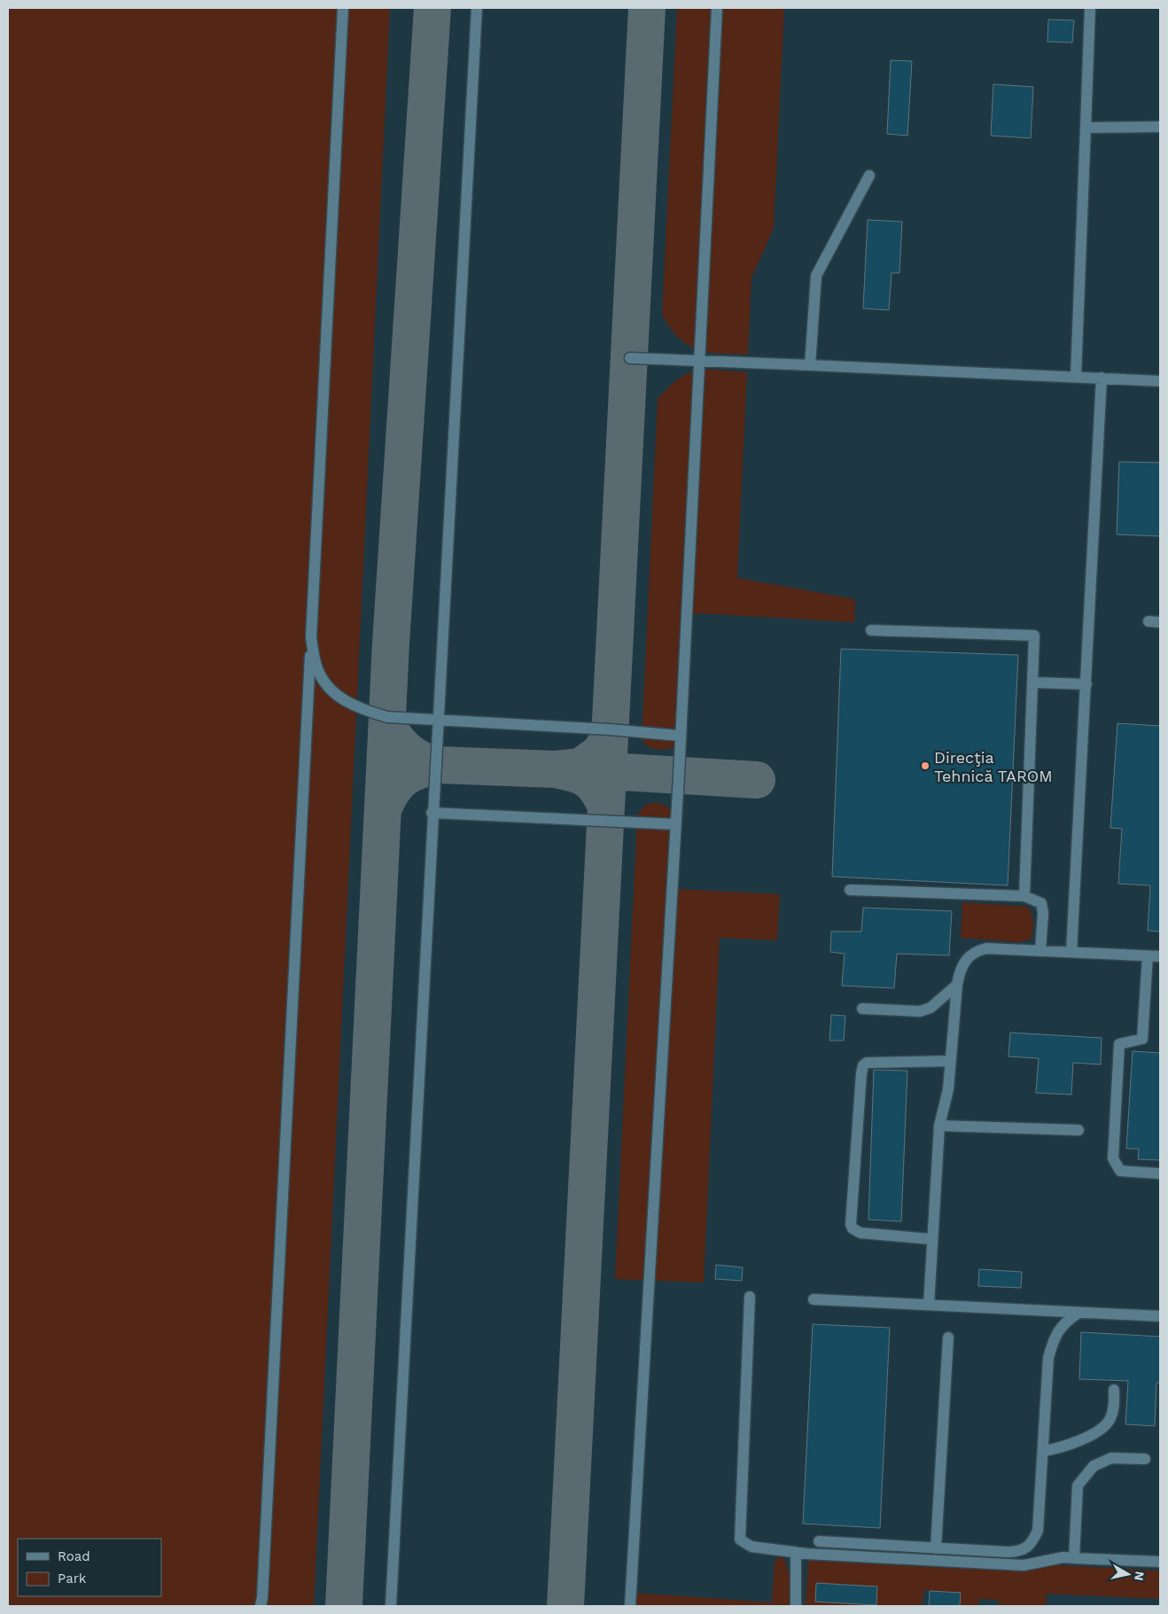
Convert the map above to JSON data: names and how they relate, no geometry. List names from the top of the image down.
{
  "places": ["Direcţia Tehnică TAROM"],
  "legend": ["Road", "Park"],
  "north": "right"
}
